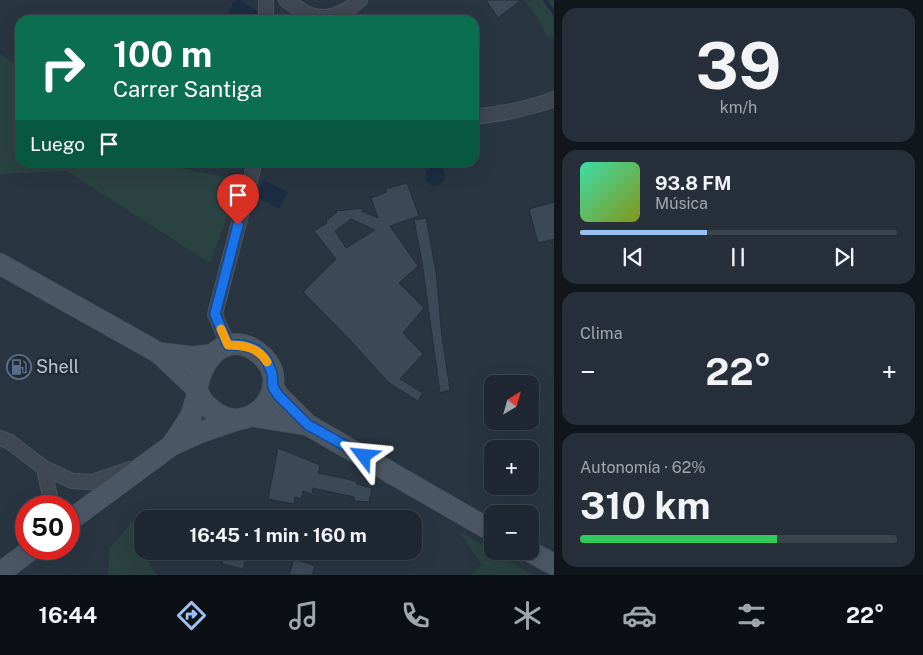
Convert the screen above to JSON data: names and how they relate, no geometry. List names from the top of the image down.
{
  "places": {
    "fuel station": ["Shell"]
  },
  "north": "top right",
  "page": {
    "tile": [
      ["39", "km/h"],
      "Clima",
      ["Autonomía · 62%", "310 km"]
    ],
    "turn": ["100 m", "Carrer Santiga"],
    "then": "Luego",
    "song": ["93.8 FM", "Música"],
    "heat": ["−", "22°", "+"],
    "map_buttons": ["+", "−"],
    "limit": "50",
    "trip": "16:45 · 1 min · 160 m",
    "tabs": ["16:44", "22°"]
  }
}
